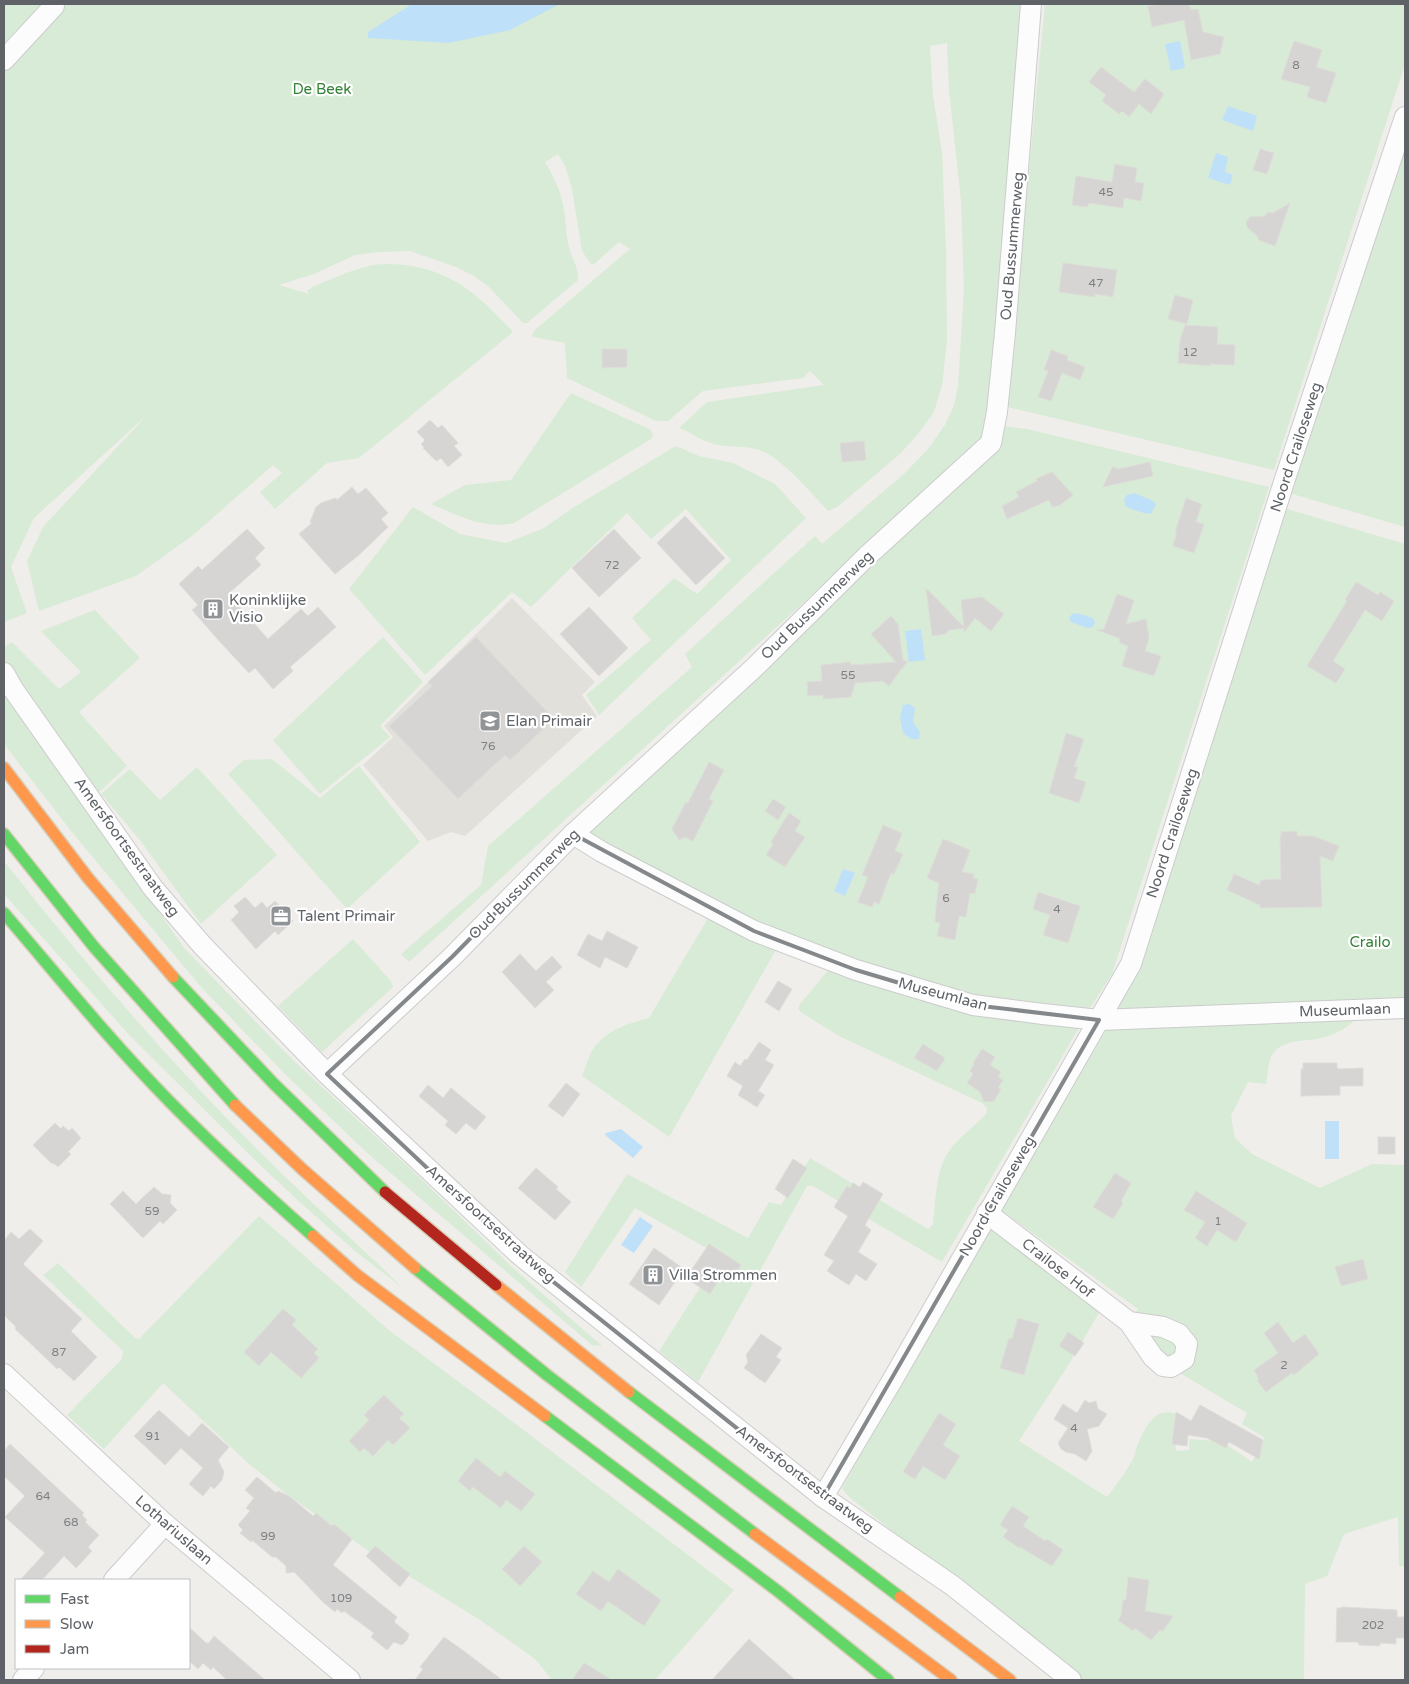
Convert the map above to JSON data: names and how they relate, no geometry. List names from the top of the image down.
{
  "streets": {
    "street": [
      "Oud Bussummerweg",
      "Noord Crailoseweg",
      "Amersfoortsestraatweg",
      "Museumlaan",
      "Crailose Hof",
      "Lothariuslaan"
    ]
  },
  "crossings": [
    ["Oud Bussummerweg", "Amersfoortsestraatweg"],
    ["Oud Bussummerweg", "Museumlaan"],
    ["Noord Crailoseweg", "Amersfoortsestraatweg"],
    ["Noord Crailoseweg", "Museumlaan"],
    ["Noord Crailoseweg", "Crailose Hof"]
  ],
  "parks": ["De Beek", "Crailo"],
  "places": {
    "building": ["Koninklijke Visio", "Villa Strommen"],
    "school or university": ["Elan Primair"],
    "office": ["Talent Primair"]
  },
  "house_numbers": [
    "8",
    "45",
    "47",
    "12",
    "72",
    "55",
    "76",
    "6",
    "4",
    "59",
    "1",
    "87",
    "2",
    "4",
    "91",
    "64",
    "68",
    "99",
    "109",
    "202"
  ],
  "legend": ["Fast", "Slow", "Jam"]
}
